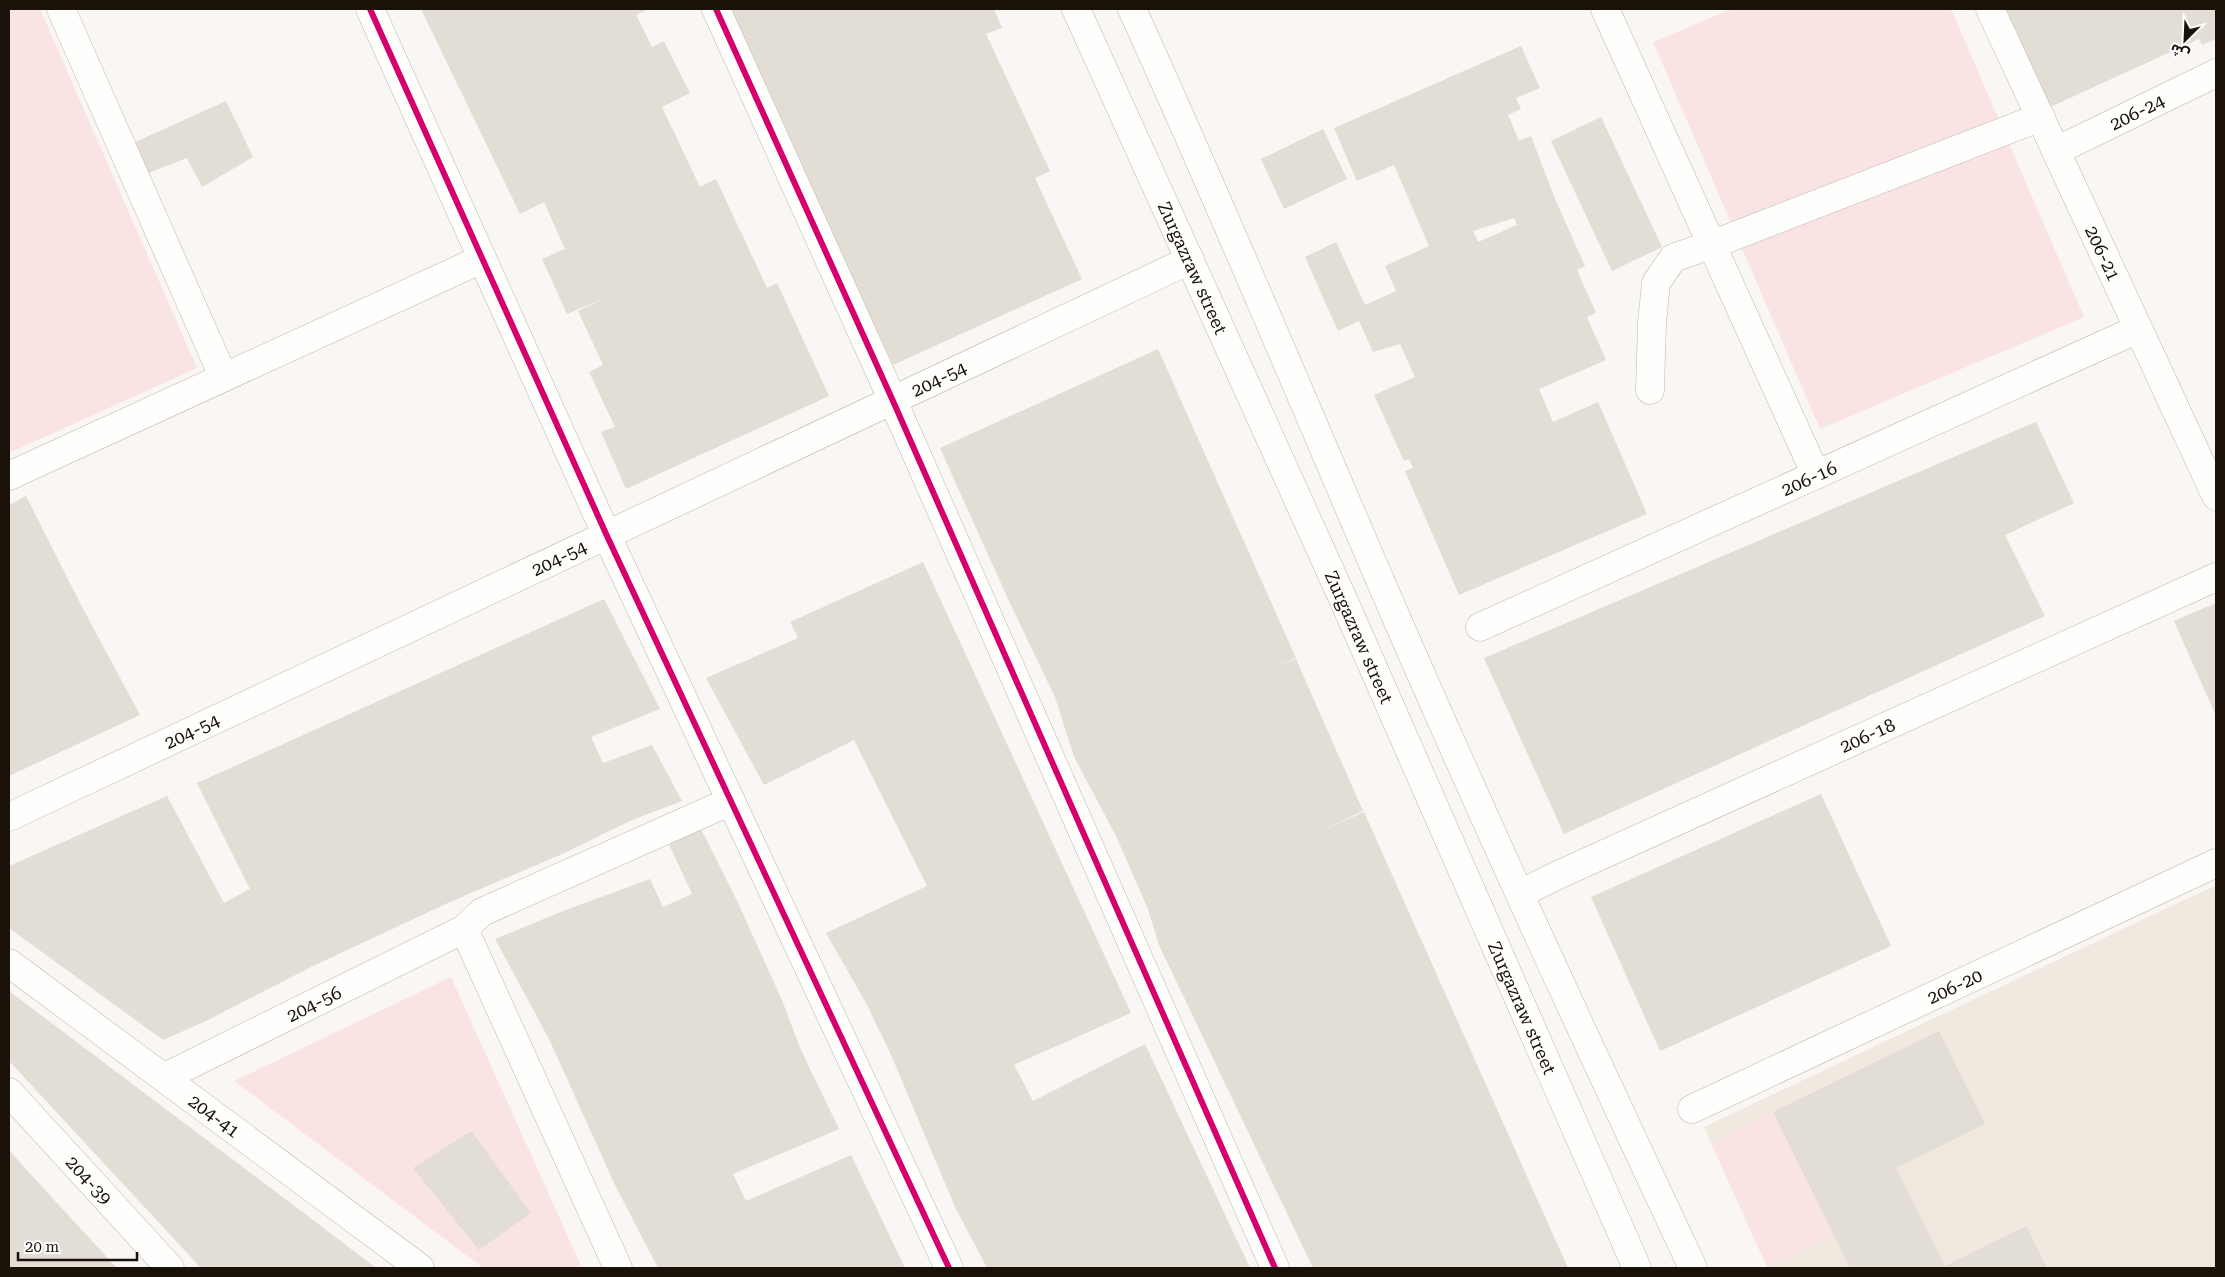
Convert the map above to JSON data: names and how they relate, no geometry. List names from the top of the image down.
{
  "streets": {
    "street": [
      "206-24",
      "206-21",
      "Zurgazraw street",
      "204-54",
      "206-16",
      "206-18",
      "206-20",
      "204-56",
      "204-41",
      "204-39"
    ]
  },
  "crossings": [
    ["206-24", "206-21"],
    ["206-21", "206-16"],
    ["Zurgazraw street", "204-54"],
    ["204-56", "204-41"]
  ],
  "scale_bar": "20 m",
  "north": "bottom left"
}
